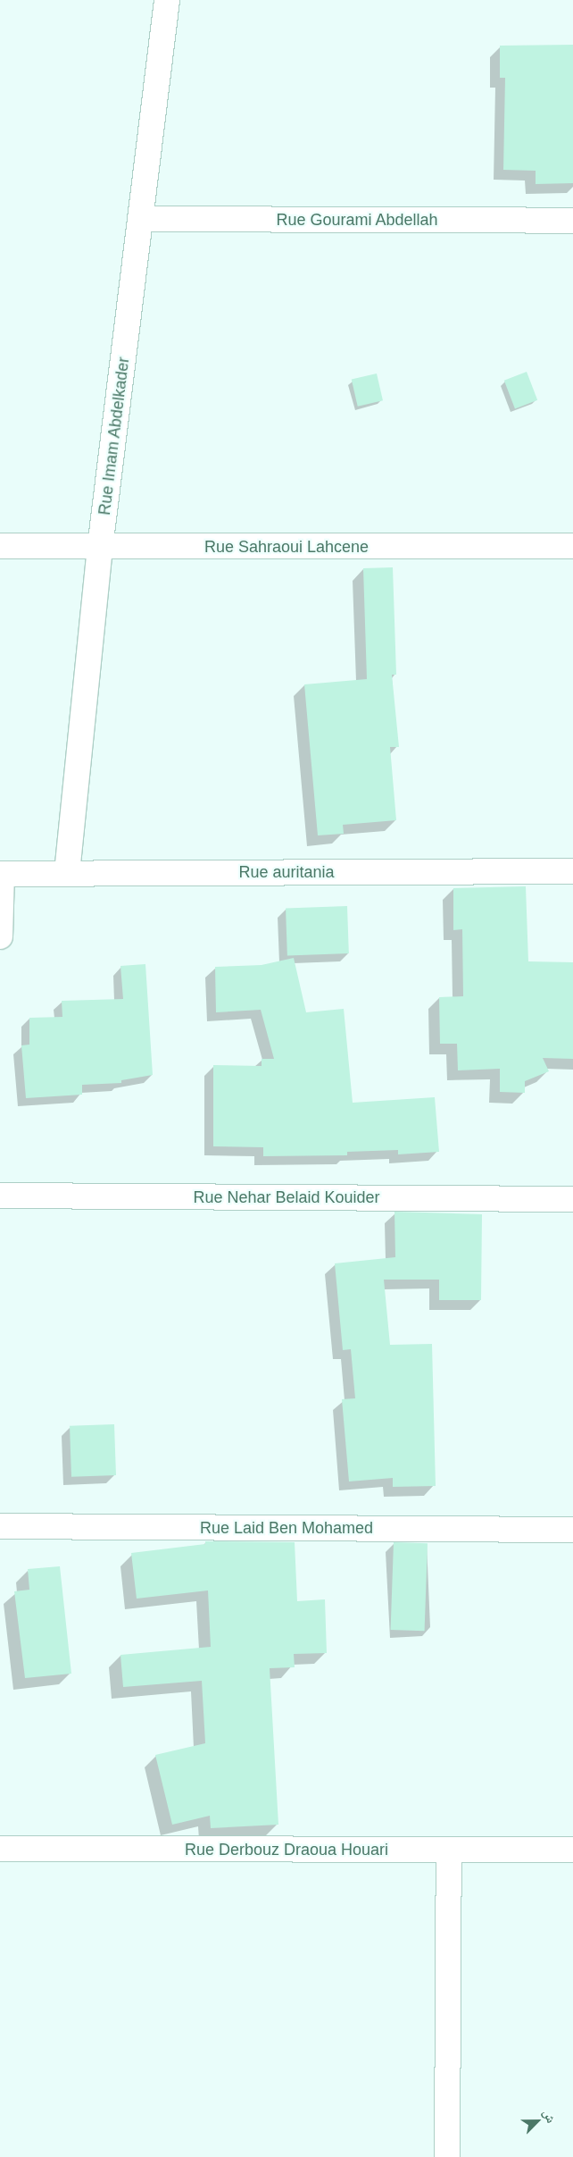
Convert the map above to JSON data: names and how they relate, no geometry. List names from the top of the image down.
{
  "streets": {
    "street": [
      "Rue Gourami Abdellah",
      "Rue Imam Abdelkader",
      "Rue Sahraoui Lahcene",
      "Rue auritania",
      "Rue Nehar Belaid Kouider",
      "Rue Laid Ben Mohamed",
      "Rue Derbouz Draoua Houari"
    ]
  },
  "crossings": [
    ["Rue Gourami Abdellah", "Rue Imam Abdelkader"],
    ["Rue Imam Abdelkader", "Rue Sahraoui Lahcene"],
    ["Rue Imam Abdelkader", "Rue auritania"]
  ],
  "north": "top right"
}
